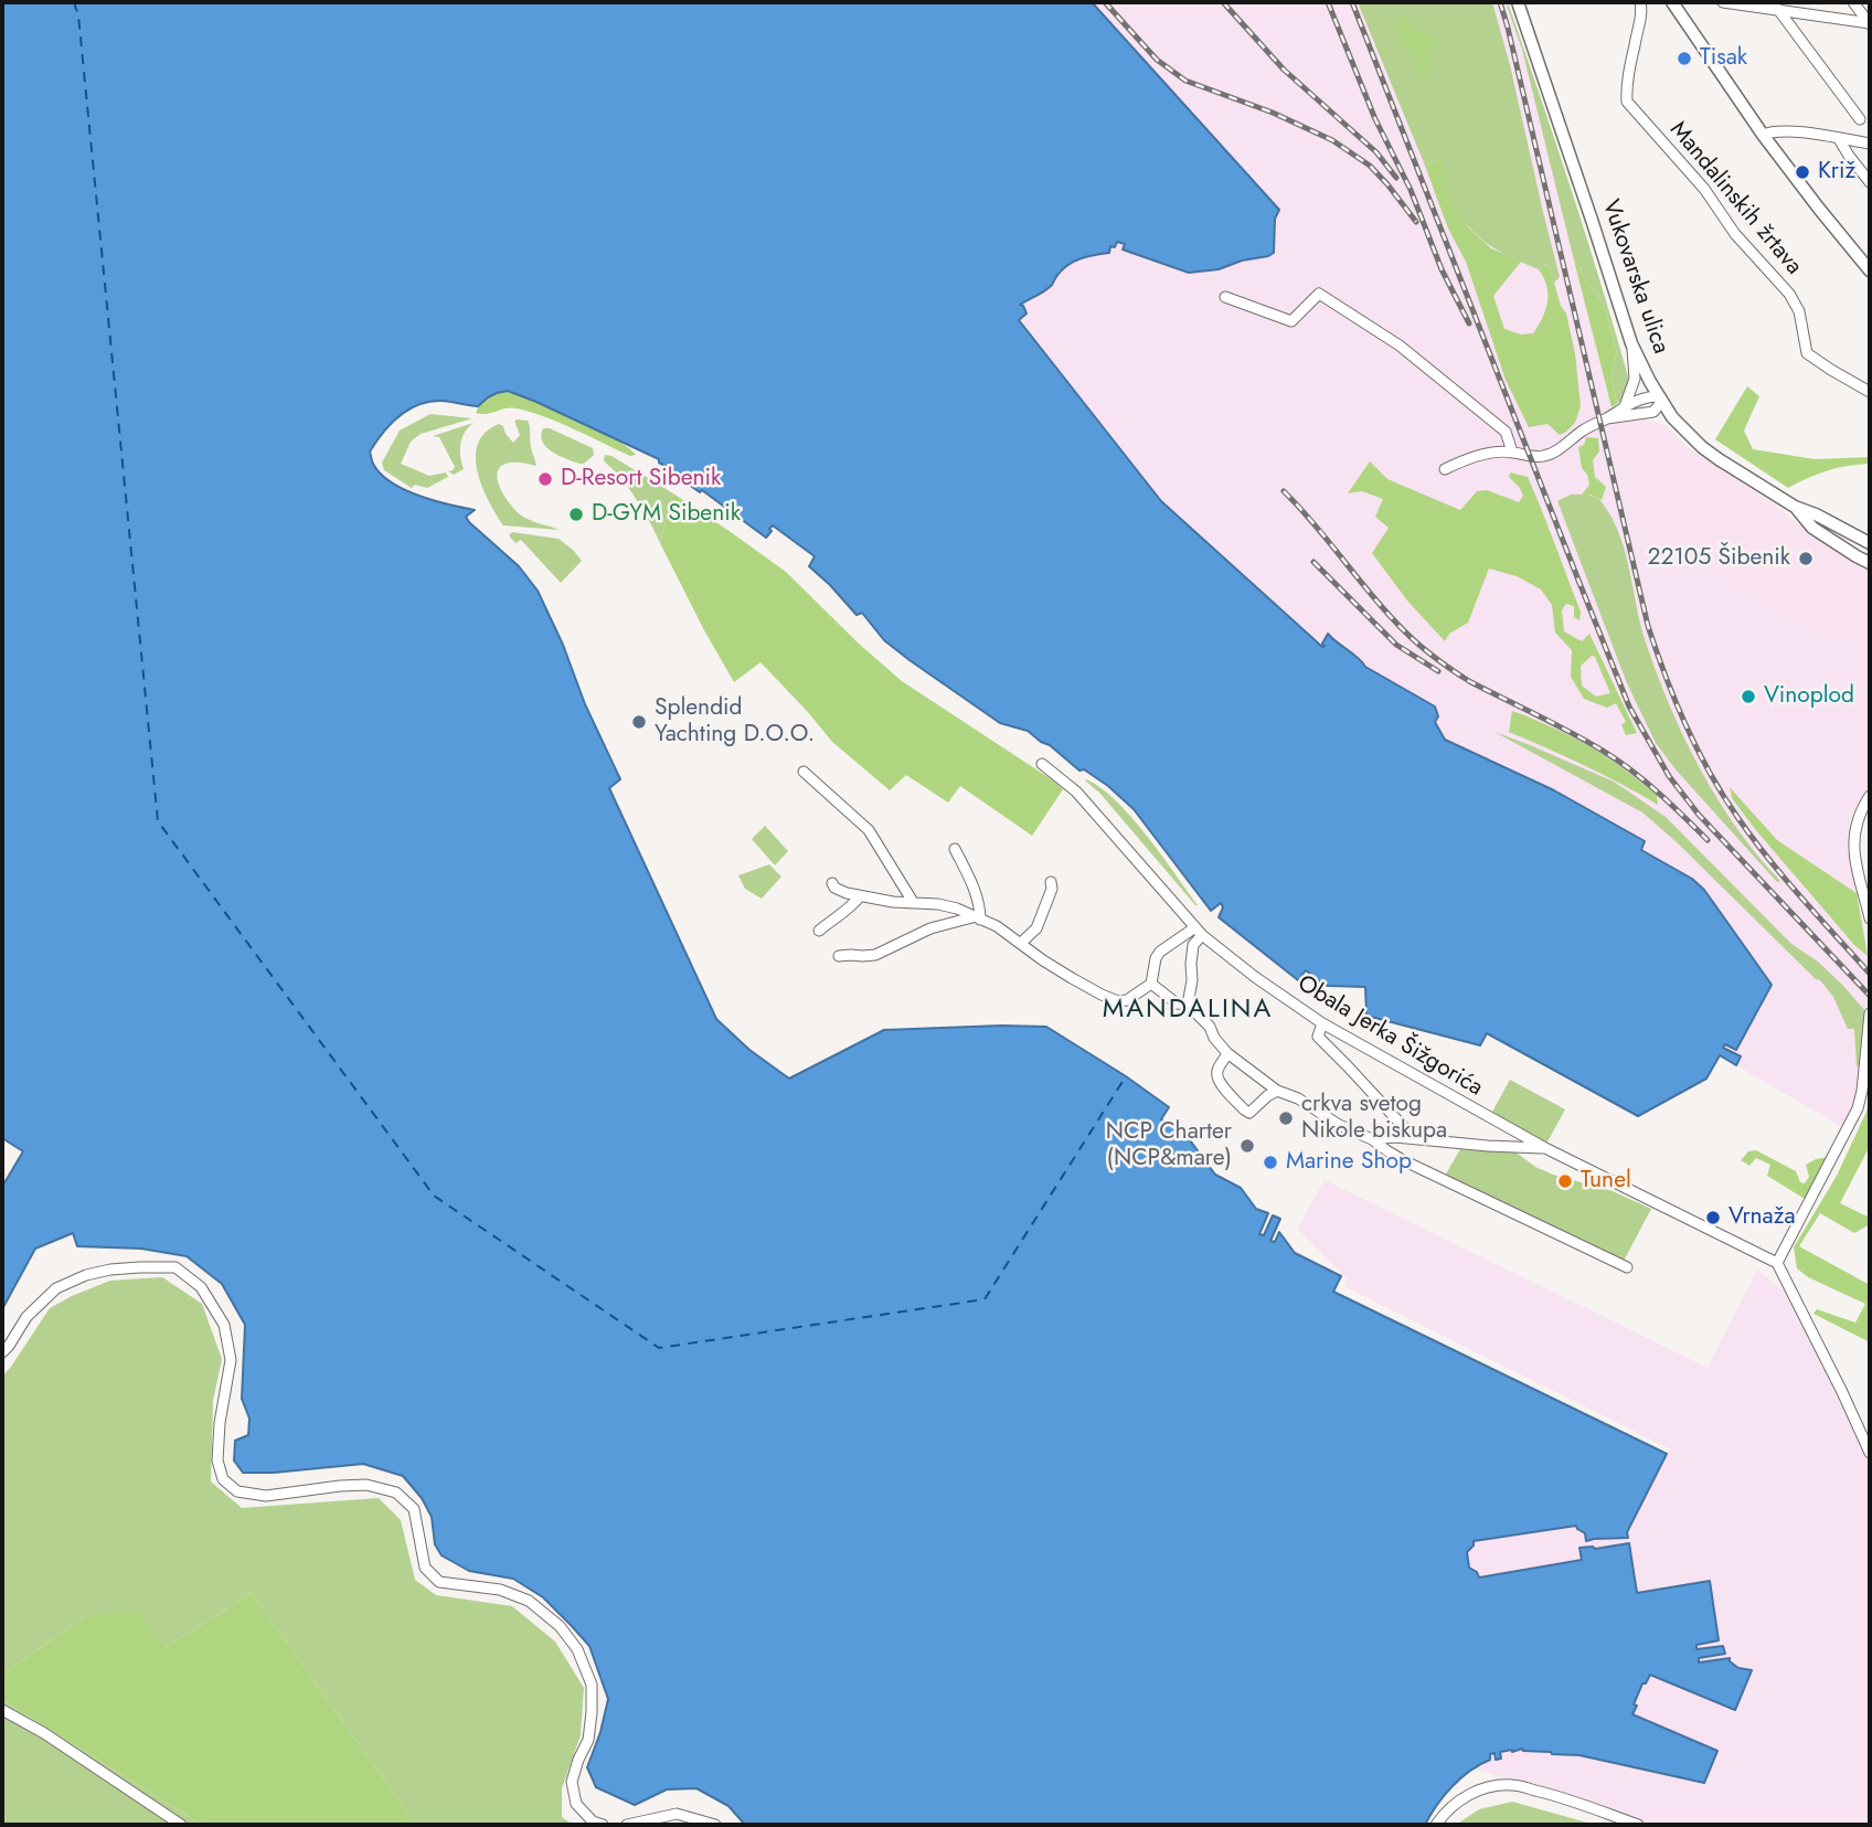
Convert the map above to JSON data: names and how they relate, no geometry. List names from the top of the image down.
{
  "streets": {
    "main road": ["Vukovarska ulica"],
    "street": ["Mandalinskih žrtava", "Obala Jerka Šižgorića"]
  },
  "districts": ["MANDALINA"],
  "places": [
    "Tisak",
    "Križ",
    "D-Resort Sibenik",
    "D-GYM Sibenik",
    "22105 Šibenik",
    "Vinoplod",
    "Splendid Yachting D.O.O.",
    "crkva svetog Nikole biskupa",
    "NCP Charter (NCP&mare)",
    "Marine Shop",
    "Tunel",
    "Vrnaža"
  ]
}
